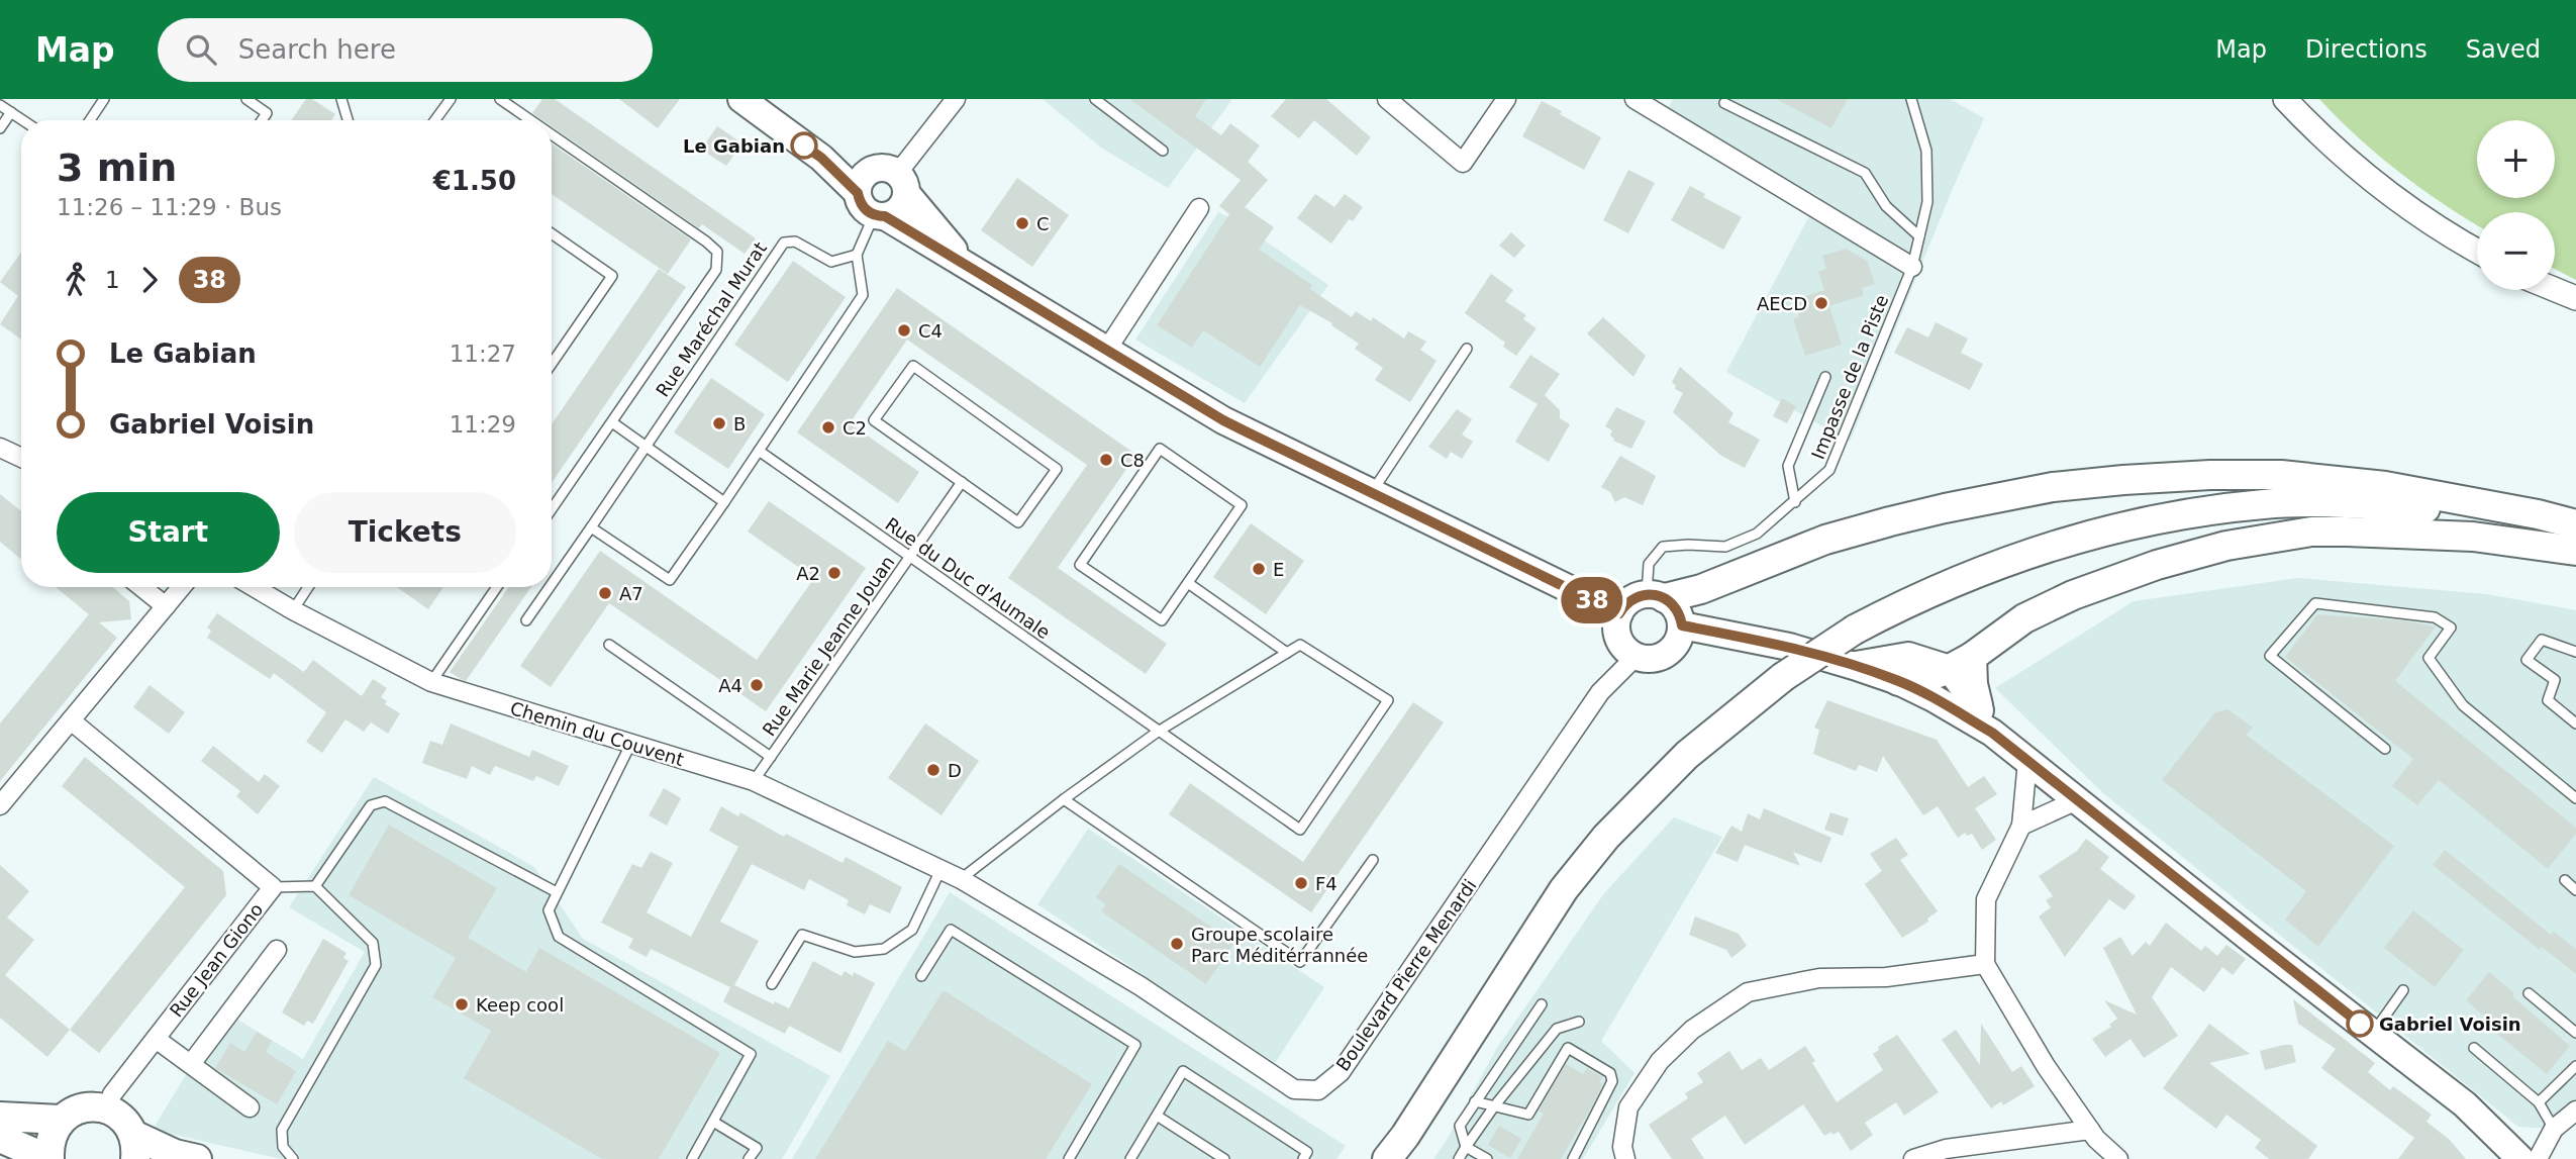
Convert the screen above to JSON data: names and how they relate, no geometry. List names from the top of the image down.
{
  "streets": {
    "street": ["Chemin du Couvent", "Rue Jean Giono", "Boulevard Pierre Menardi"],
    "lane": [
      "Rue Maréchal Murat",
      "Impasse de la Piste",
      "Rue du Duc d'Aumale",
      "Rue Marie Jeanne Jouan"
    ]
  },
  "crossings": [
    ["Impasse de la Piste", "Boulevard Pierre Menardi"],
    ["Rue du Duc d'Aumale", "Rue Marie Jeanne Jouan"],
    ["Rue Marie Jeanne Jouan", "Chemin du Couvent"],
    ["Chemin du Couvent", "Boulevard Pierre Menardi"]
  ],
  "places": [
    "Le Gabian",
    "C",
    "AECD",
    "C4",
    "B",
    "C2",
    "C8",
    "E",
    "A2",
    "A7",
    "A4",
    "D",
    "F4",
    "Groupe scolaire Parc Méditérrannée",
    "Keep cool",
    "Gabriel Voisin"
  ],
  "lines": ["bus line 38"],
  "page": {
    "header": "Map",
    "search": "Search here",
    "nav": ["Map", "Directions", "Saved"],
    "on_map": "38",
    "map_buttons": ["+", "−"],
    "heading": ["3 min", "11:26 – 11:29 · Bus", "€1.50"],
    "legs": ["1", "38"],
    "list": [
      {
        "name": "Le Gabian",
        "value": "11:27"
      },
      {
        "name": "Gabriel Voisin",
        "value": "11:29"
      }
    ],
    "buttons": ["Start", "Tickets"]
  }
}
